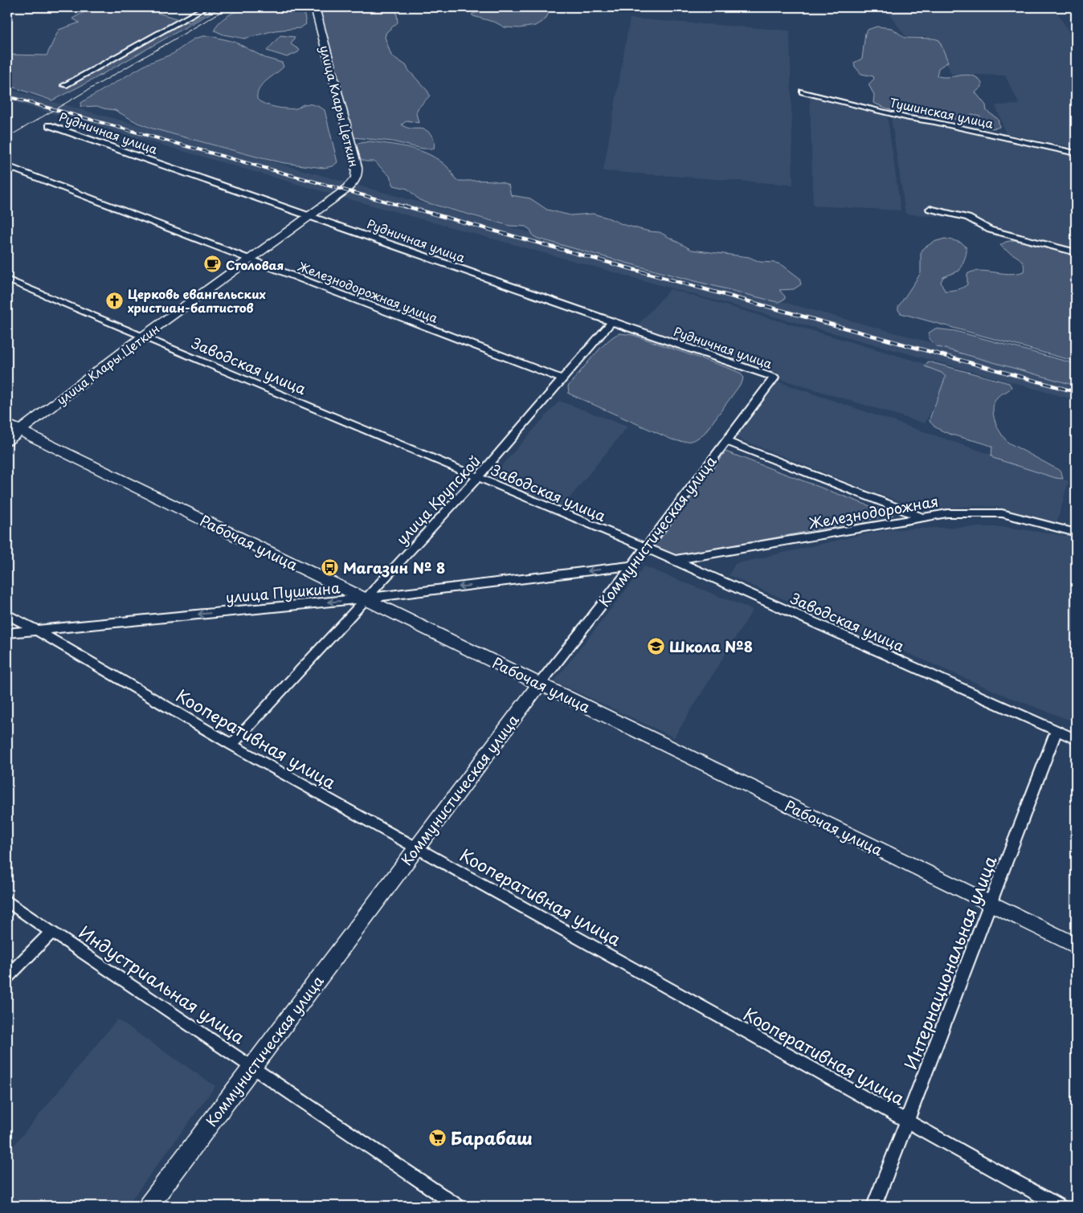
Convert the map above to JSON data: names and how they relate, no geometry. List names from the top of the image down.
{
  "streets": {
    "street": [
      "улица Клары Цеткин",
      "Тушинская улица",
      "Рудничная улица",
      "Железнодорожная улица",
      "Заводская улица",
      "улица Крупской",
      "Железнодорожная",
      "Коммунистическая улица",
      "Рабочая улица",
      "улица Пушкина",
      "Кооперативная улица",
      "Интернациональная улица",
      "Индустриальная улица"
    ]
  },
  "crossings": [
    ["улица Клары Цеткин", "Рудничная улица"],
    ["улица Клары Цеткин", "Железнодорожная улица"],
    ["улица Клары Цеткин", "Заводская улица"],
    ["улица Клары Цеткин", "Рабочая улица"],
    ["Рудничная улица", "улица Крупской"],
    ["Рудничная улица", "Коммунистическая улица"],
    ["Железнодорожная улица", "улица Крупской"],
    ["Заводская улица", "улица Крупской"],
    ["Заводская улица", "Железнодорожная"],
    ["Заводская улица", "Коммунистическая улица"],
    ["Заводская улица", "Интернациональная улица"],
    ["улица Крупской", "Рабочая улица"],
    ["улица Крупской", "улица Пушкина"],
    ["улица Крупской", "Кооперативная улица"],
    ["Коммунистическая улица", "Рабочая улица"],
    ["Коммунистическая улица", "улица Пушкина"],
    ["Коммунистическая улица", "Кооперативная улица"],
    ["Коммунистическая улица", "Индустриальная улица"],
    ["Рабочая улица", "улица Пушкина"],
    ["Рабочая улица", "Интернациональная улица"],
    ["улица Пушкина", "Кооперативная улица"],
    ["Кооперативная улица", "Интернациональная улица"]
  ],
  "one_way": ["улица Пушкина"],
  "places": {
    "cafe": ["Столовая"],
    "church": ["Церковь евангельских христиан-баптистов"],
    "bus stop": ["Магазин № 8"],
    "school or university": ["Школа №8"],
    "supermarket": ["Барабаш"]
  }
}
